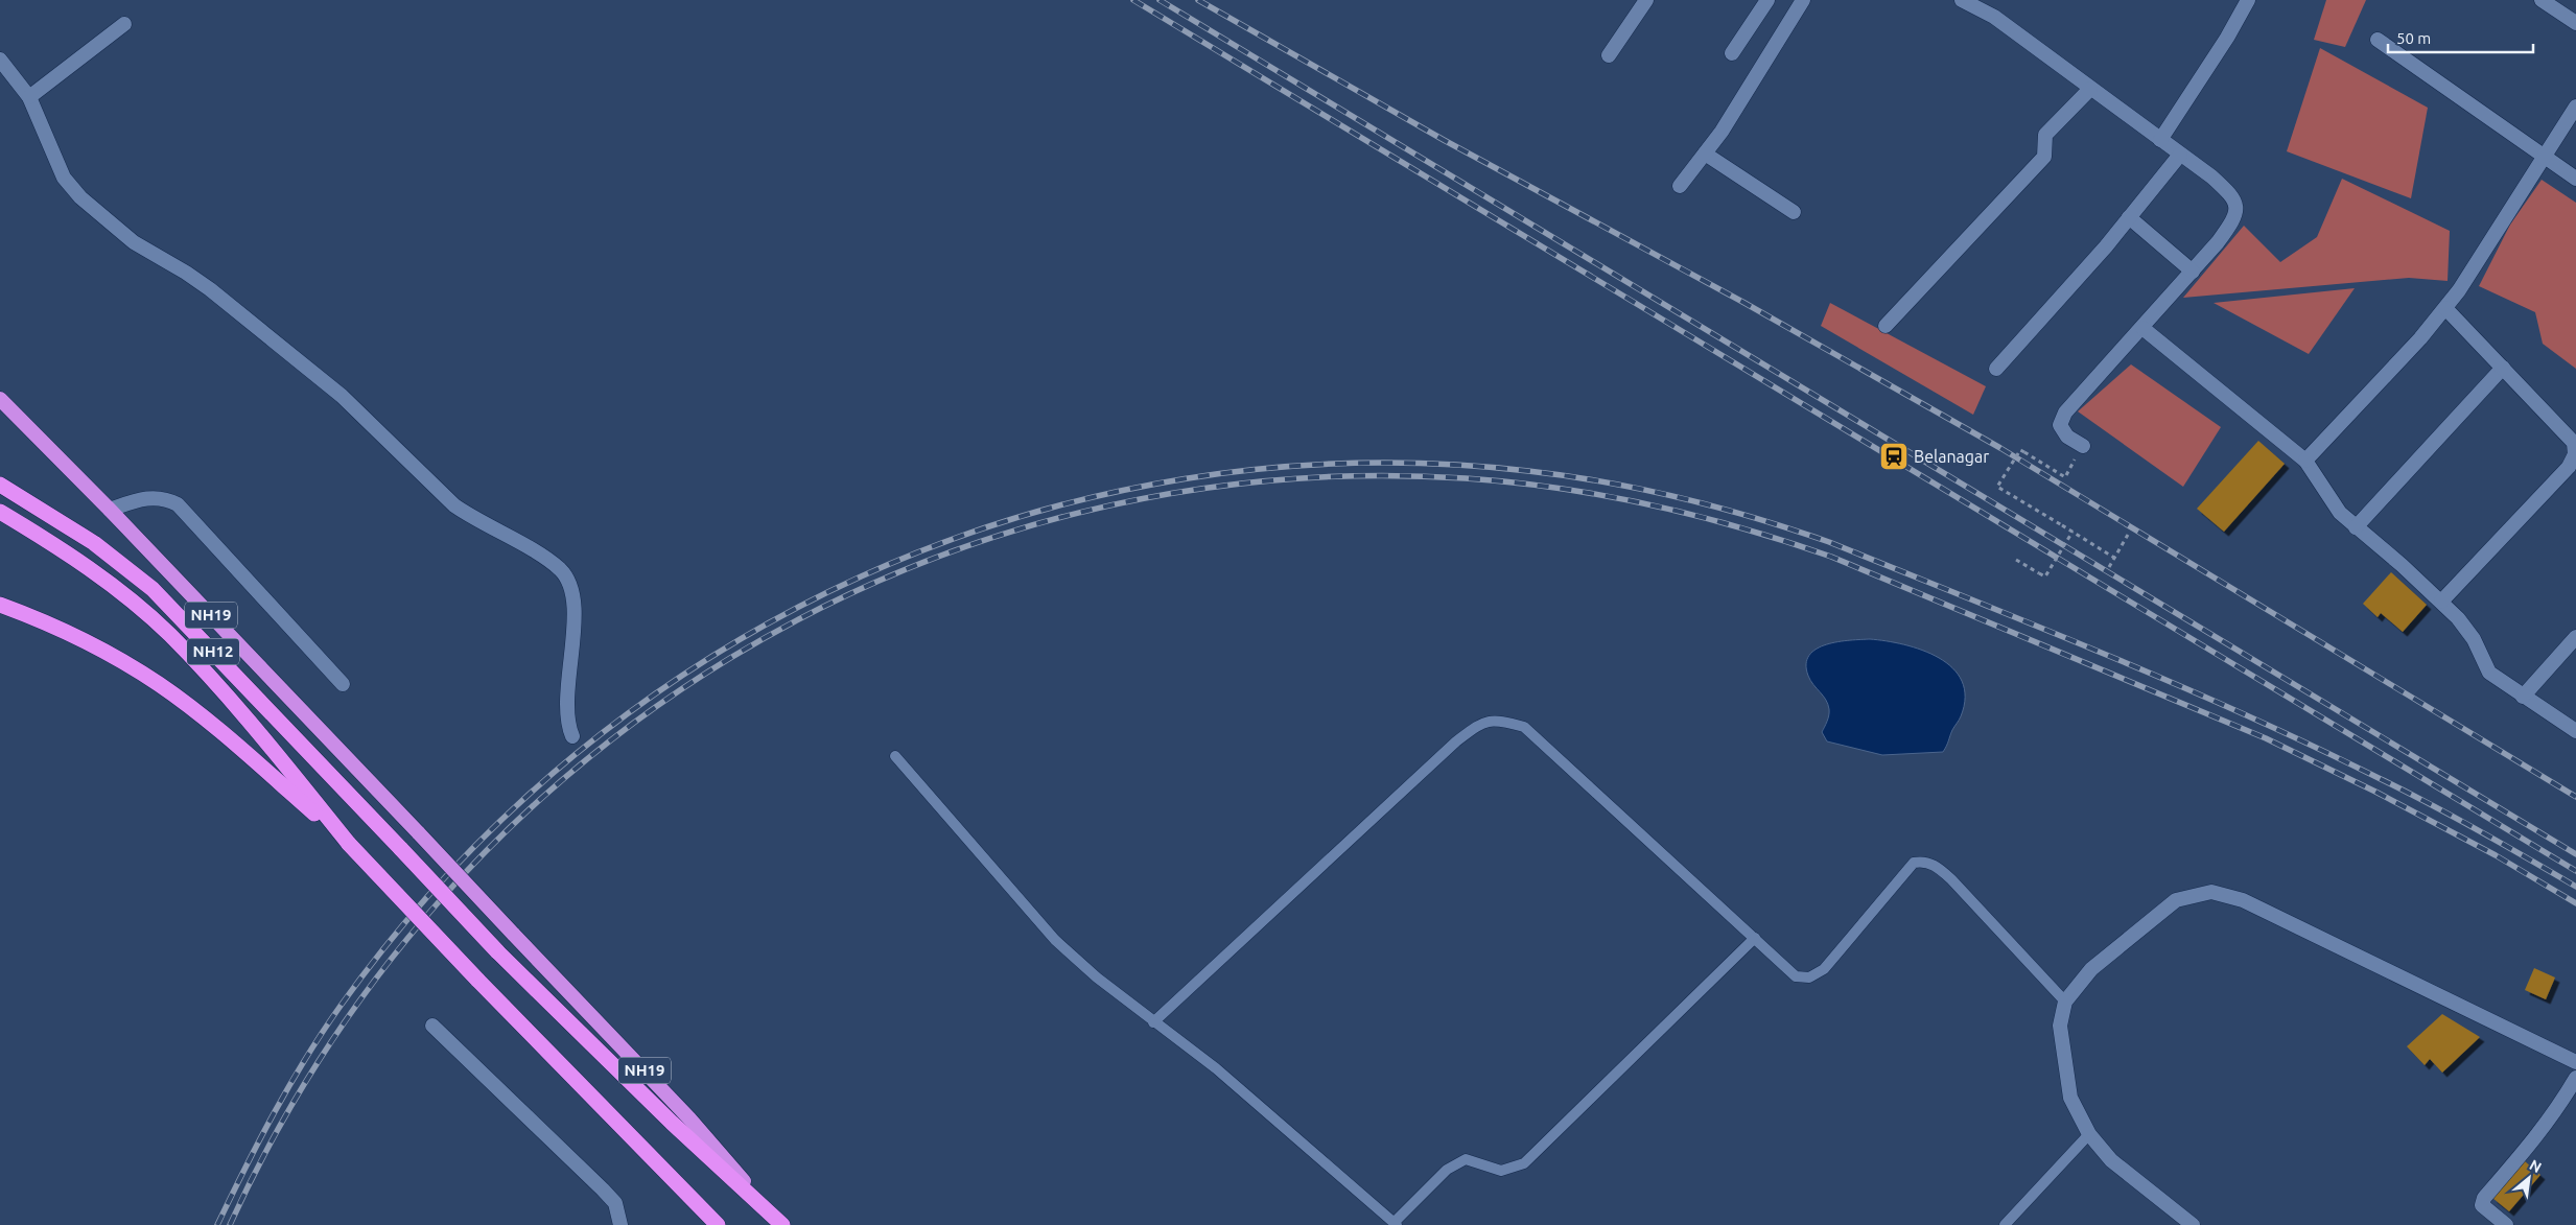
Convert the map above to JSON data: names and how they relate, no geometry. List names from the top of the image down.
{
  "streets": {
    "highway": ["NH19", "NH12"]
  },
  "crossings": [
    ["NH19", "NH12"]
  ],
  "places": {
    "station": ["Belanagar"]
  },
  "scale_bar": "50 m",
  "north": "top right"
}
